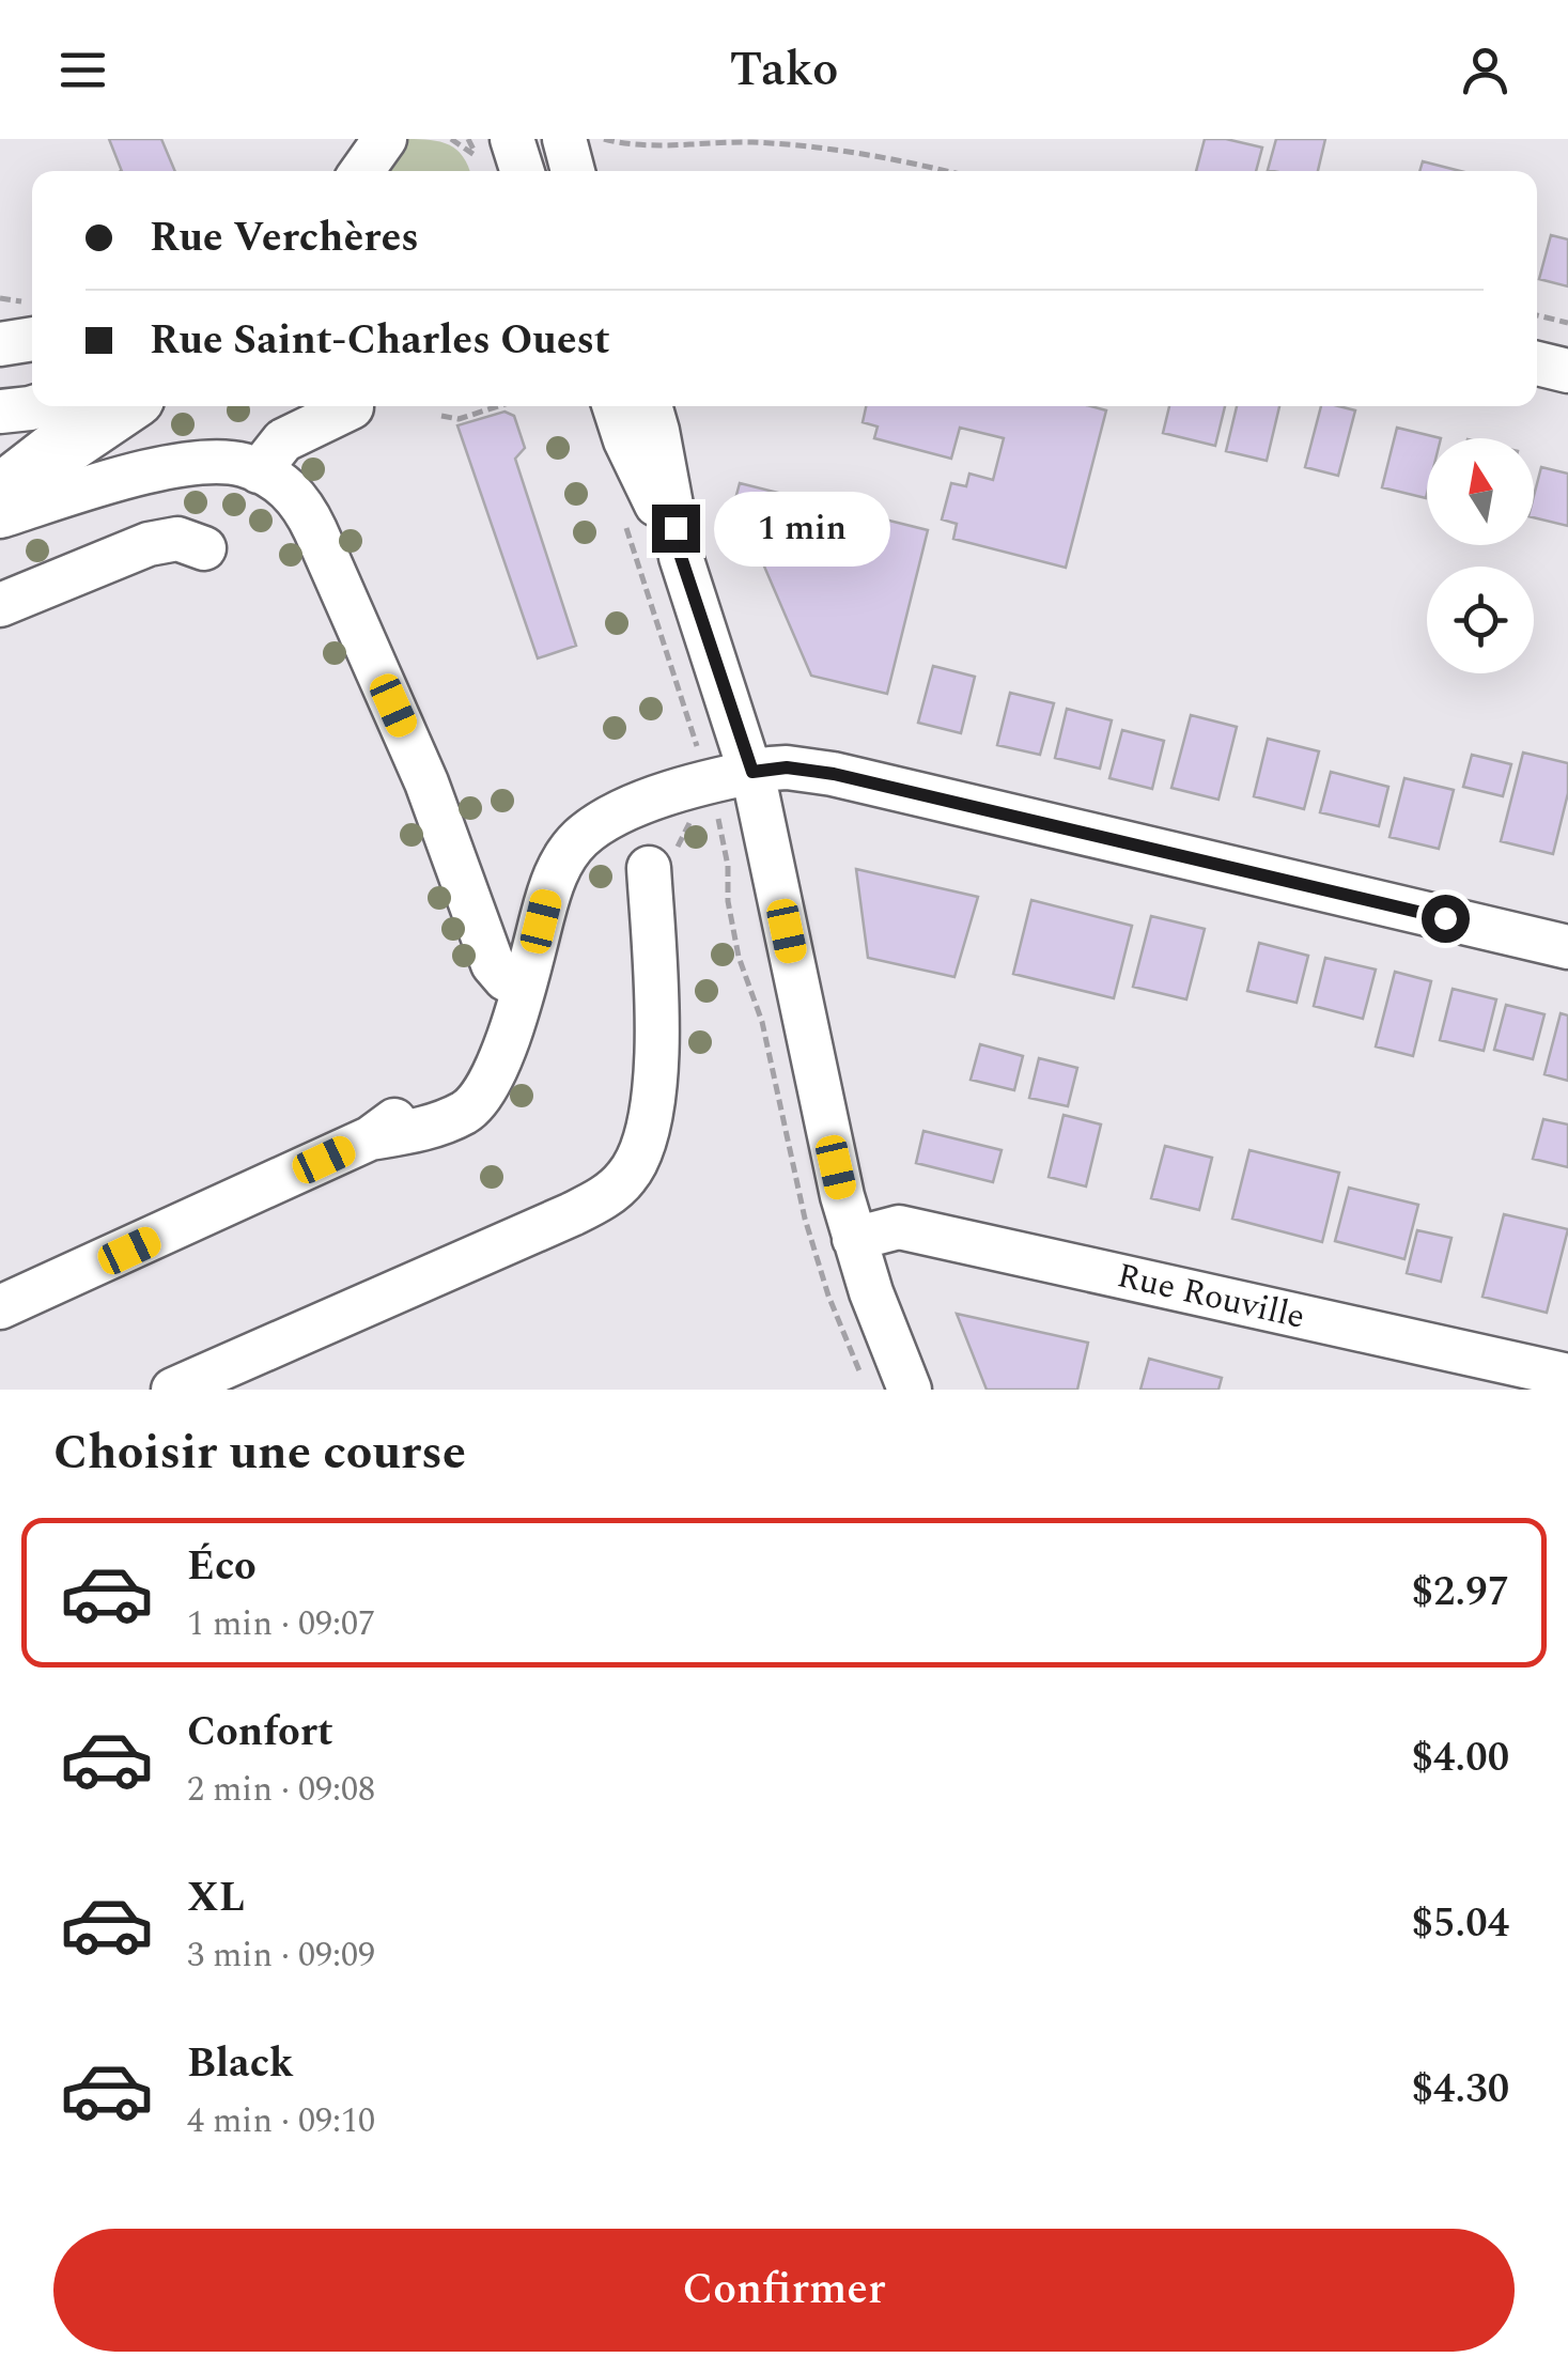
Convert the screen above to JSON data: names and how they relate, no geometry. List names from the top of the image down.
{
  "streets": {
    "street": ["Rue Rouville"]
  },
  "north": "top",
  "page": {
    "header": "Tako",
    "banner": ["Rue Verchères", "Rue Saint-Charles Ouest"],
    "bubble": "1 min",
    "heading": "Choisir une course",
    "list": [
      {
        "name": "Éco",
        "note": "1 min · 09:07",
        "value": "$2.97"
      },
      {
        "name": "Confort",
        "note": "2 min · 09:08",
        "value": "$4.00"
      },
      {
        "name": "XL",
        "note": "3 min · 09:09",
        "value": "$5.04"
      },
      {
        "name": "Black",
        "note": "4 min · 09:10",
        "value": "$4.30"
      }
    ],
    "buttons": "Confirmer"
  }
}
